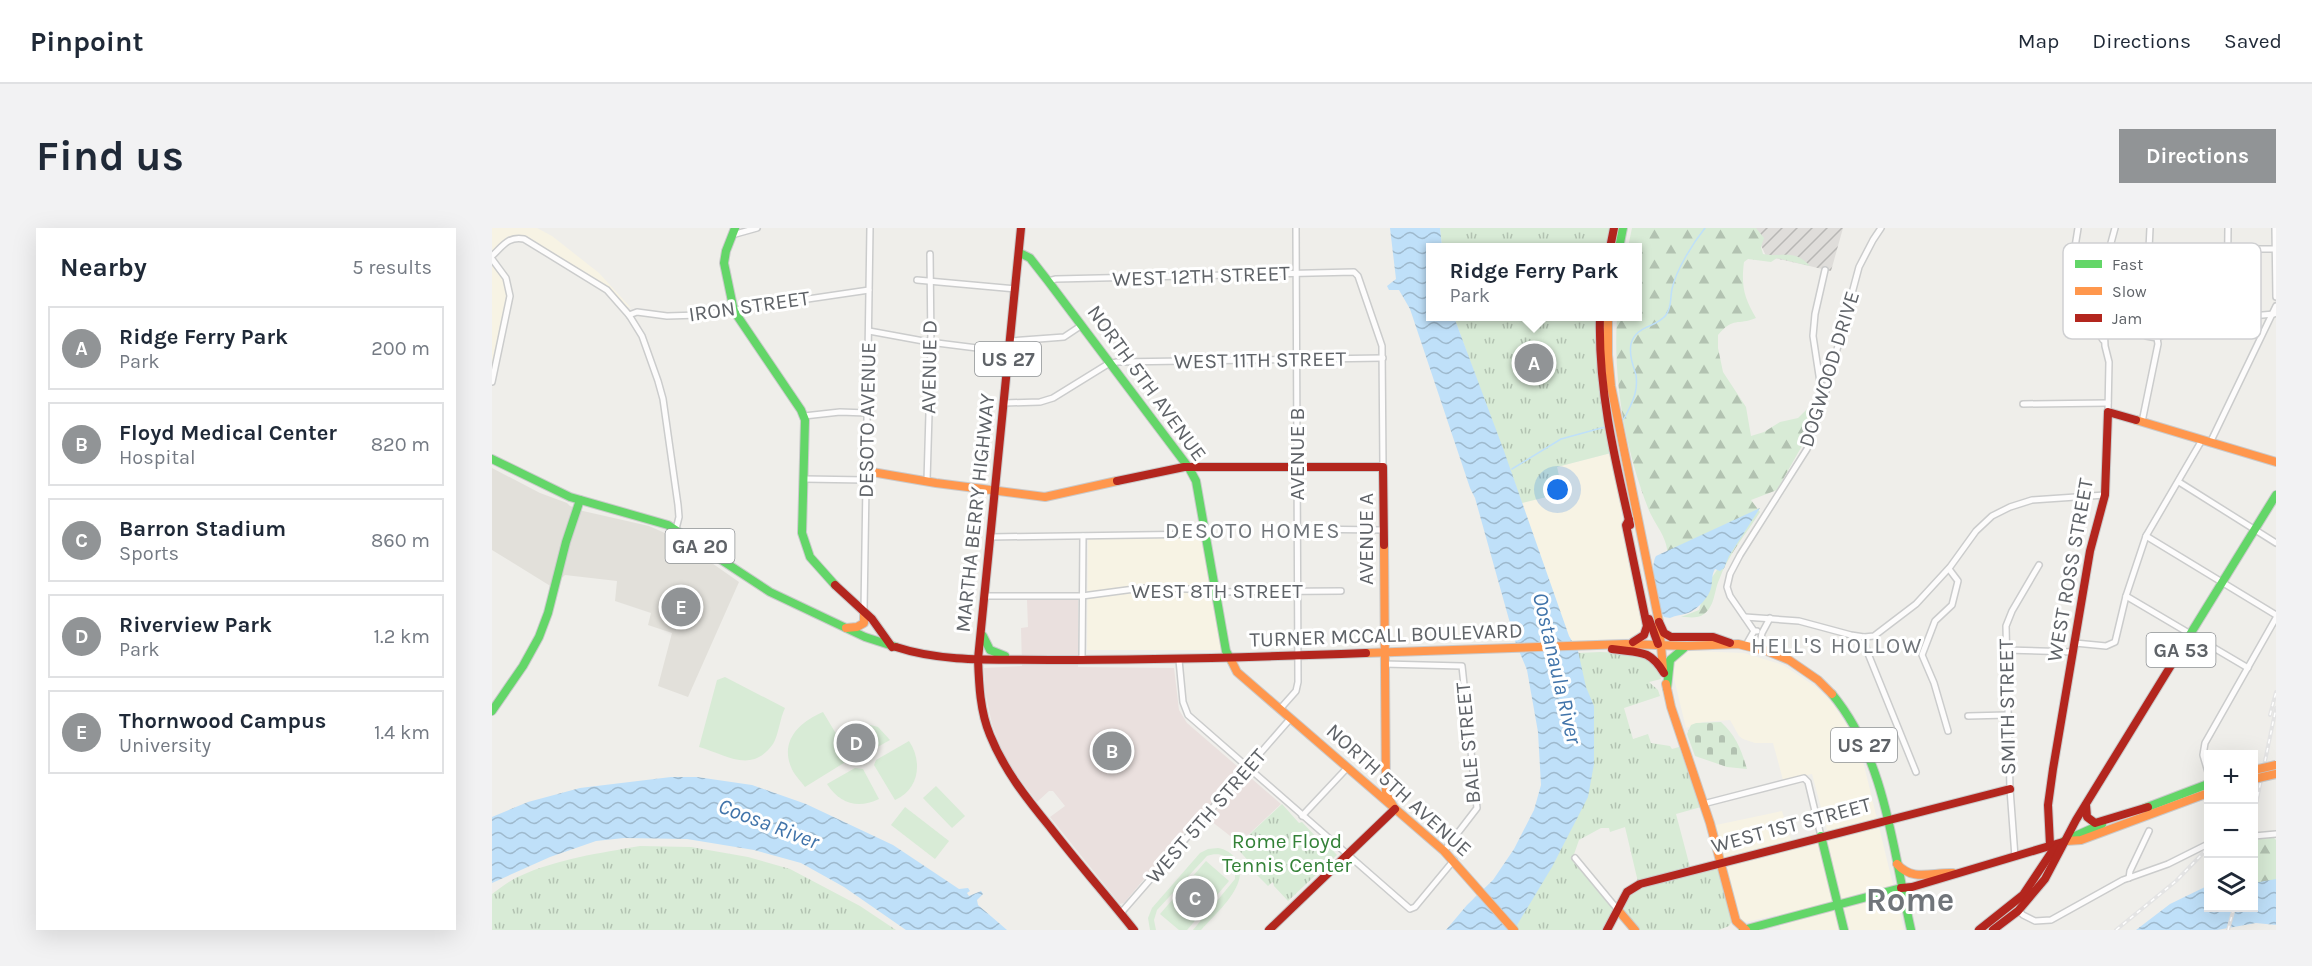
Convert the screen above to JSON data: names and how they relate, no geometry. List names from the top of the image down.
{
  "streets": {
    "main road": [
      "US 27",
      "NORTH 5TH AVENUE",
      "MARTHA BERRY HIGHWAY",
      "AVENUE A",
      "GA 20",
      "WEST ROSS STREET",
      "TURNER MCCALL BOULEVARD",
      "GA 53",
      "WEST 1ST STREET"
    ],
    "street": [
      "WEST 12TH STREET",
      "IRON STREET",
      "WEST 11TH STREET",
      "AVENUE D",
      "DOGWOOD DRIVE",
      "DESOTO AVENUE",
      "AVENUE B",
      "WEST 8TH STREET",
      "SMITH STREET",
      "BALE STREET",
      "WEST 5TH STREET"
    ]
  },
  "crossings": [
    ["WEST 12TH STREET", "NORTH 5TH AVENUE"],
    ["WEST 12TH STREET", "AVENUE B"],
    ["WEST 12TH STREET", "AVENUE A"],
    ["IRON STREET", "DESOTO AVENUE"],
    ["US 27", "MARTHA BERRY HIGHWAY"],
    ["US 27", "TURNER MCCALL BOULEVARD"],
    ["WEST 11TH STREET", "NORTH 5TH AVENUE"],
    ["WEST 11TH STREET", "AVENUE B"],
    ["WEST 11TH STREET", "MARTHA BERRY HIGHWAY"],
    ["WEST 11TH STREET", "AVENUE A"],
    ["NORTH 5TH AVENUE", "AVENUE B"],
    ["NORTH 5TH AVENUE", "MARTHA BERRY HIGHWAY"],
    ["NORTH 5TH AVENUE", "AVENUE A"],
    ["NORTH 5TH AVENUE", "WEST 8TH STREET"],
    ["NORTH 5TH AVENUE", "TURNER MCCALL BOULEVARD"],
    ["NORTH 5TH AVENUE", "BALE STREET"],
    ["NORTH 5TH AVENUE", "WEST 5TH STREET"],
    ["AVENUE B", "WEST 8TH STREET"],
    ["AVENUE B", "TURNER MCCALL BOULEVARD"],
    ["MARTHA BERRY HIGHWAY", "WEST 8TH STREET"],
    ["MARTHA BERRY HIGHWAY", "TURNER MCCALL BOULEVARD"],
    ["MARTHA BERRY HIGHWAY", "WEST 5TH STREET"],
    ["AVENUE A", "TURNER MCCALL BOULEVARD"],
    ["AVENUE A", "BALE STREET"],
    ["GA 20", "TURNER MCCALL BOULEVARD"],
    ["TURNER MCCALL BOULEVARD", "WEST 1ST STREET"],
    ["SMITH STREET", "WEST 1ST STREET"]
  ],
  "districts": ["DESOTO HOMES", "HELL'S HOLLOW", "Rome"],
  "water": ["Oostanaula River", "Coosa River"],
  "parks": ["Rome Floyd Tennis Center"],
  "legend": ["Fast", "Slow", "Jam"],
  "page": {
    "header": "Pinpoint",
    "nav": ["Map", "Directions", "Saved"],
    "buttons": "Directions",
    "title": "Find us",
    "heading": ["Nearby", "5 results"],
    "popup": ["Ridge Ferry Park", "Park"],
    "list": [
      {
        "mark": "A",
        "name": "Ridge Ferry Park",
        "note": "Park",
        "value": "200 m"
      },
      {
        "mark": "B",
        "name": "Floyd Medical Center",
        "note": "Hospital",
        "value": "820 m"
      },
      {
        "mark": "C",
        "name": "Barron Stadium",
        "note": "Sports",
        "value": "860 m"
      },
      {
        "mark": "D",
        "name": "Riverview Park",
        "note": "Park",
        "value": "1.2 km"
      },
      {
        "mark": "E",
        "name": "Thornwood Campus",
        "note": "University",
        "value": "1.4 km"
      }
    ],
    "pins": [
      "A",
      "E",
      "D",
      "B",
      "C"
    ],
    "map_buttons": ["+", "−"]
  }
}
